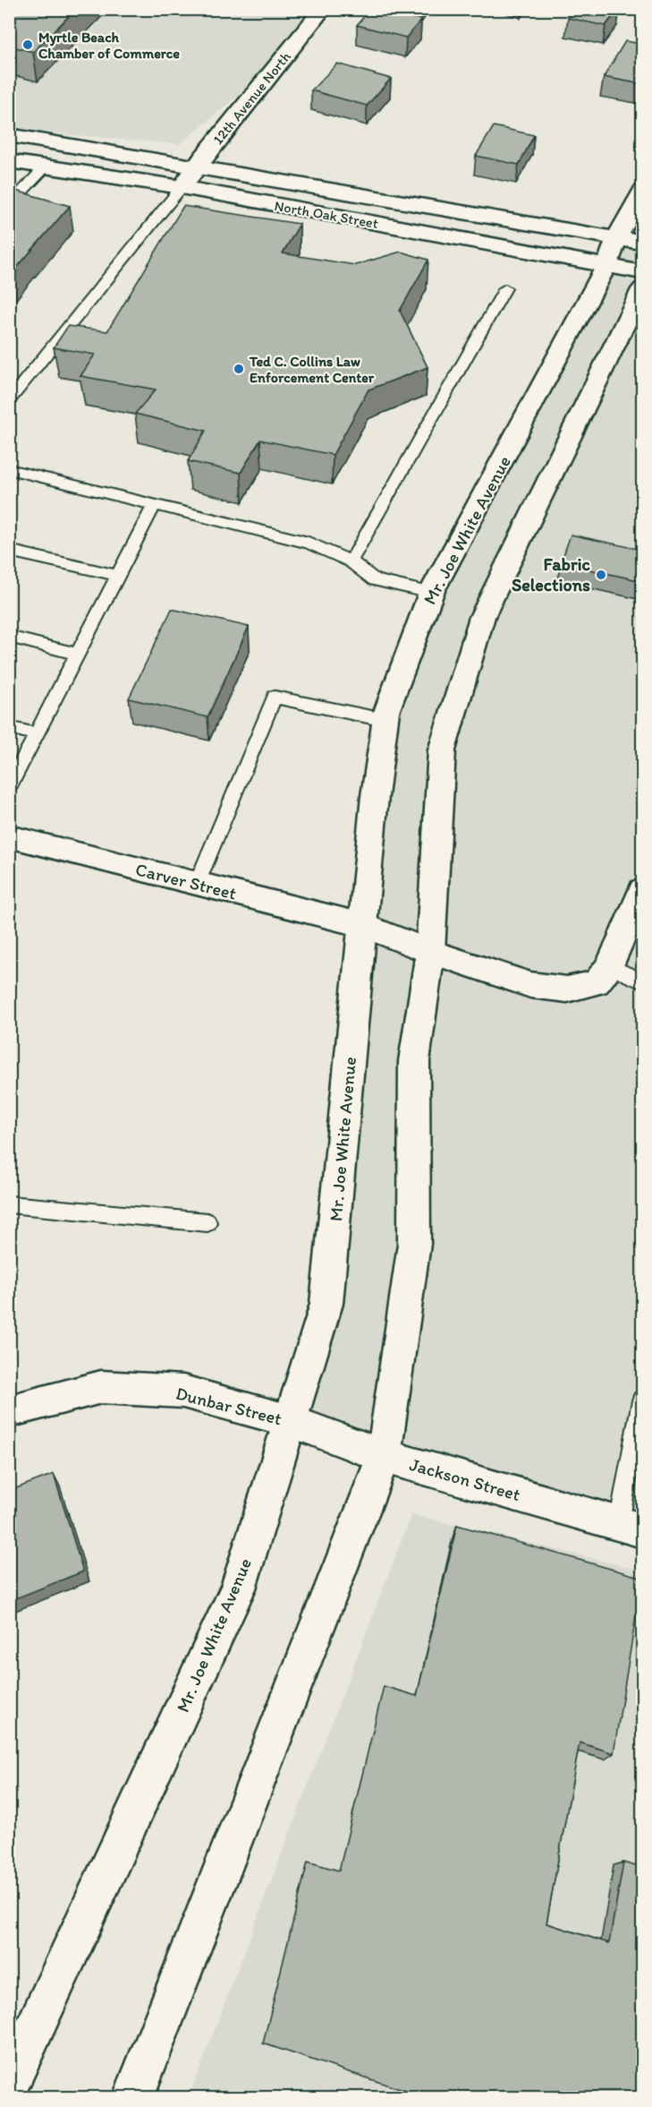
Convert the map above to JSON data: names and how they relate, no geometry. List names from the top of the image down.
{
  "streets": {
    "main road": [
      "12th Avenue North",
      "North Oak Street",
      "Mr. Joe White Avenue",
      "Carver Street",
      "Dunbar Street",
      "Jackson Street"
    ]
  },
  "crossings": [
    ["12th Avenue North", "North Oak Street"],
    ["North Oak Street", "Mr. Joe White Avenue"],
    ["Mr. Joe White Avenue", "Carver Street"],
    ["Mr. Joe White Avenue", "Dunbar Street"],
    ["Mr. Joe White Avenue", "Jackson Street"],
    ["Dunbar Street", "Jackson Street"]
  ],
  "places": ["Myrtle Beach Chamber of Commerce", "Ted C. Collins Law Enforcement Center", "Fabric Selections"]
}
